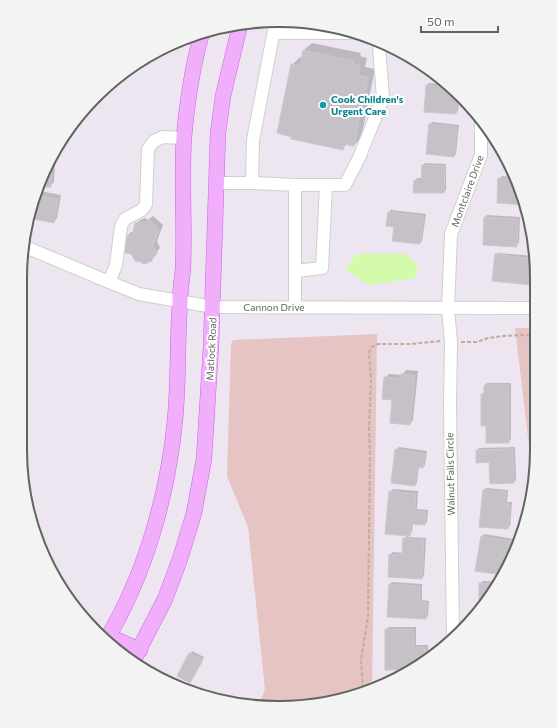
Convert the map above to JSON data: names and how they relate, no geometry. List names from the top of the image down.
{
  "streets": {
    "main road": ["Matlock Road"],
    "street": ["Montclaire Drive", "Cannon Drive", "Walnut Falls Circle"]
  },
  "crossings": [
    ["Montclaire Drive", "Cannon Drive"],
    ["Montclaire Drive", "Walnut Falls Circle"],
    ["Cannon Drive", "Matlock Road"],
    ["Cannon Drive", "Walnut Falls Circle"]
  ],
  "places": ["Cook Children's Urgent Care"],
  "scale_bar": "50 m"
}
